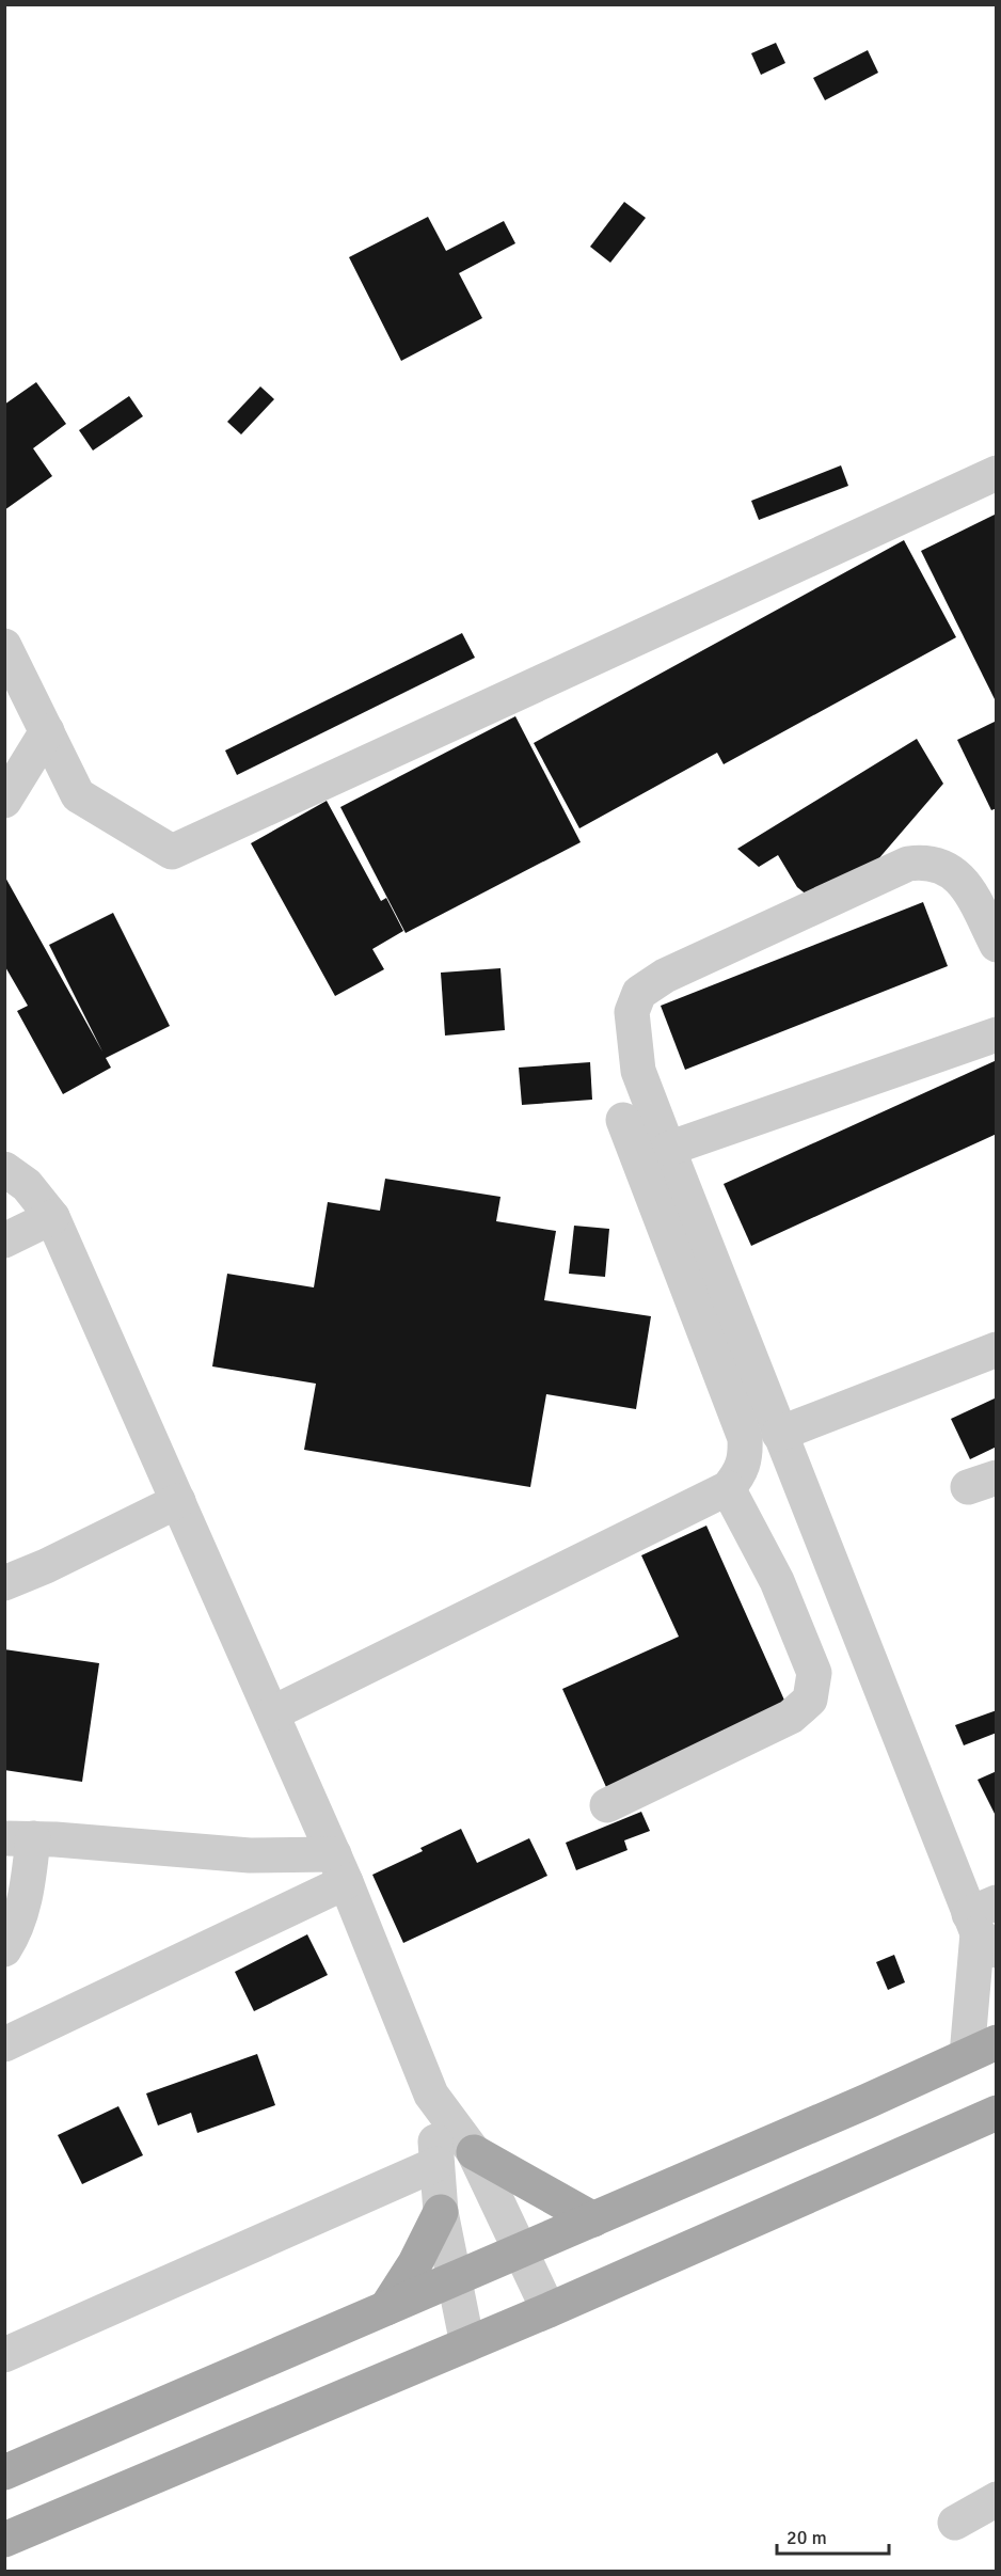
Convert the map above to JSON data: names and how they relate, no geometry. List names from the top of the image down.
{
  "scale_bar": "20 m"
}
